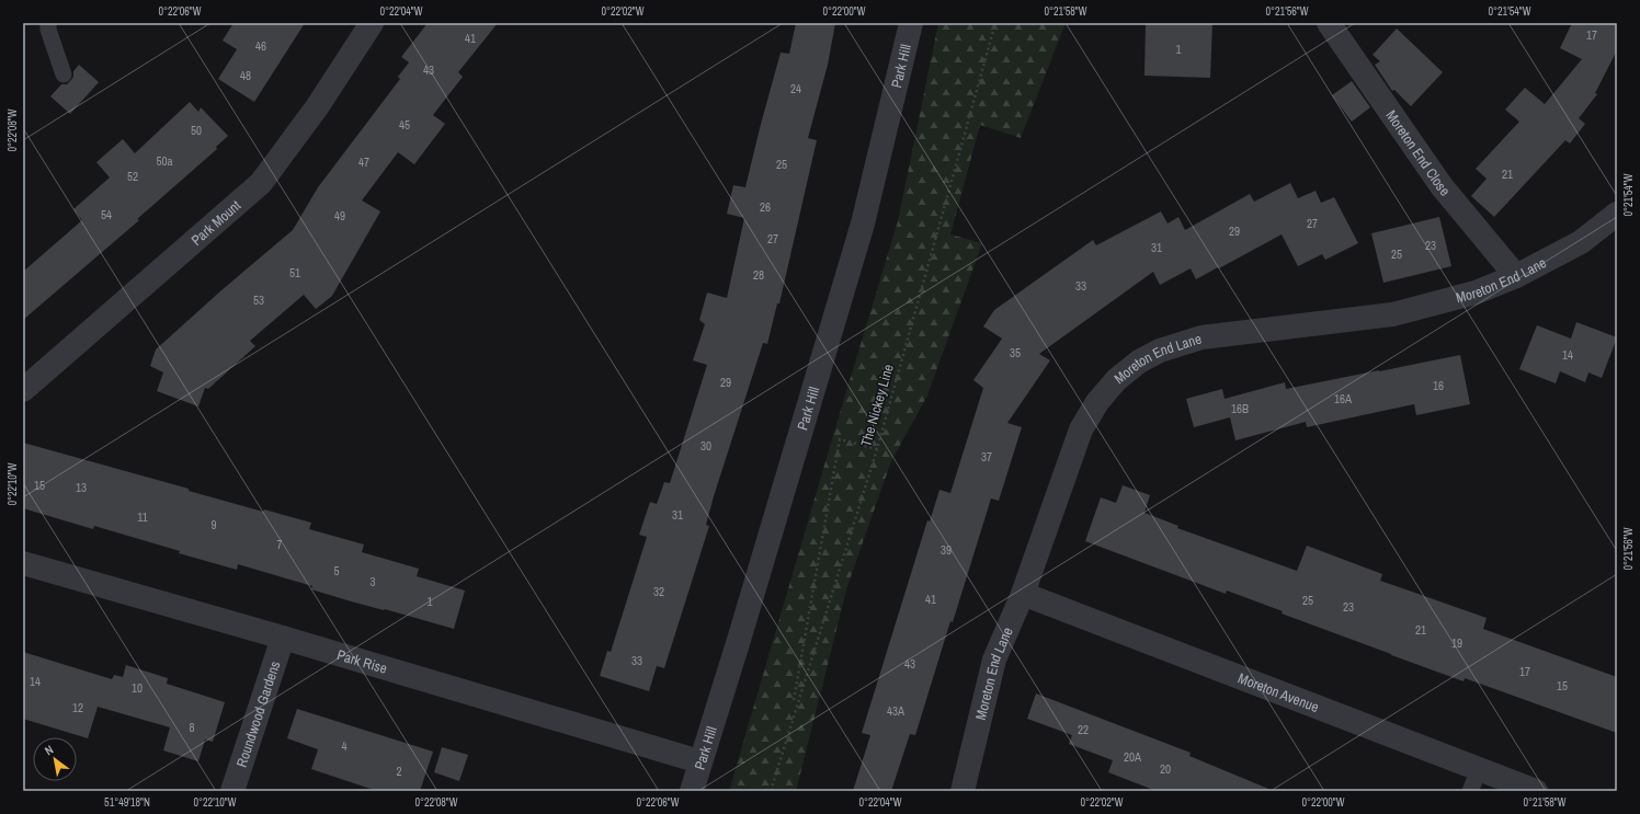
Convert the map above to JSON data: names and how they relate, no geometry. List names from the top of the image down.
{
  "streets": {
    "street": [
      "Park Hill",
      "Moreton End Close",
      "Park Mount",
      "Moreton End Lane",
      "Park Rise",
      "Moreton Avenue",
      "Roundwood Gardens"
    ],
    "path": ["The Nickey Line"]
  },
  "crossings": [
    ["Park Hill", "Park Rise"],
    ["Moreton End Close", "Moreton End Lane"],
    ["Moreton End Lane", "Moreton Avenue"],
    ["Park Rise", "Roundwood Gardens"]
  ],
  "house_numbers": [
    "17",
    "41",
    "46",
    "1",
    "43",
    "48",
    "24",
    "45",
    "50",
    "50a",
    "47",
    "25",
    "21",
    "52",
    "26",
    "54",
    "49",
    "27",
    "29",
    "27",
    "23",
    "31",
    "25",
    "51",
    "28",
    "33",
    "53",
    "35",
    "14",
    "29",
    "16",
    "16A",
    "16B",
    "30",
    "37",
    "15",
    "13",
    "31",
    "11",
    "9",
    "7",
    "39",
    "5",
    "3",
    "32",
    "41",
    "25",
    "1",
    "23",
    "21",
    "19",
    "33",
    "43",
    "17",
    "14",
    "15",
    "10",
    "12",
    "43A",
    "8",
    "22",
    "4",
    "20A",
    "20",
    "2"
  ],
  "north": "top left",
  "coordinates": [
    "0°22'06\"W",
    "0°22'04\"W",
    "0°22'02\"W",
    "0°22'00\"W",
    "0°21'58\"W",
    "0°21'56\"W",
    "0°21'54\"W",
    "0°22'08\"W",
    "0°22'10\"W",
    "51°49'18\"N"
  ]
}
